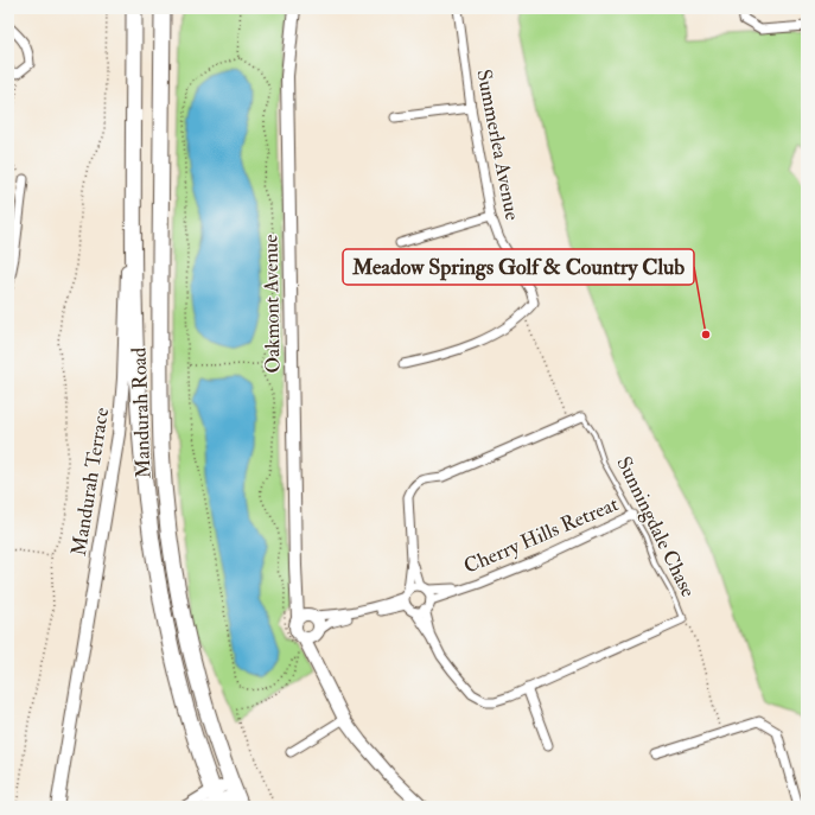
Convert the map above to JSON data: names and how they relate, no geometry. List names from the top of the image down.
{
  "streets": {
    "highway": ["Mandurah Road"],
    "street": [
      "Summerlea Avenue",
      "Oakmont Avenue",
      "Mandurah Terrace",
      "Sunningdale Chase",
      "Cherry Hills Retreat"
    ]
  },
  "crossings": [
    ["Mandurah Road", "Mandurah Terrace"],
    ["Sunningdale Chase", "Cherry Hills Retreat"]
  ],
  "places": ["Meadow Springs Golf & Country Club"]
}
